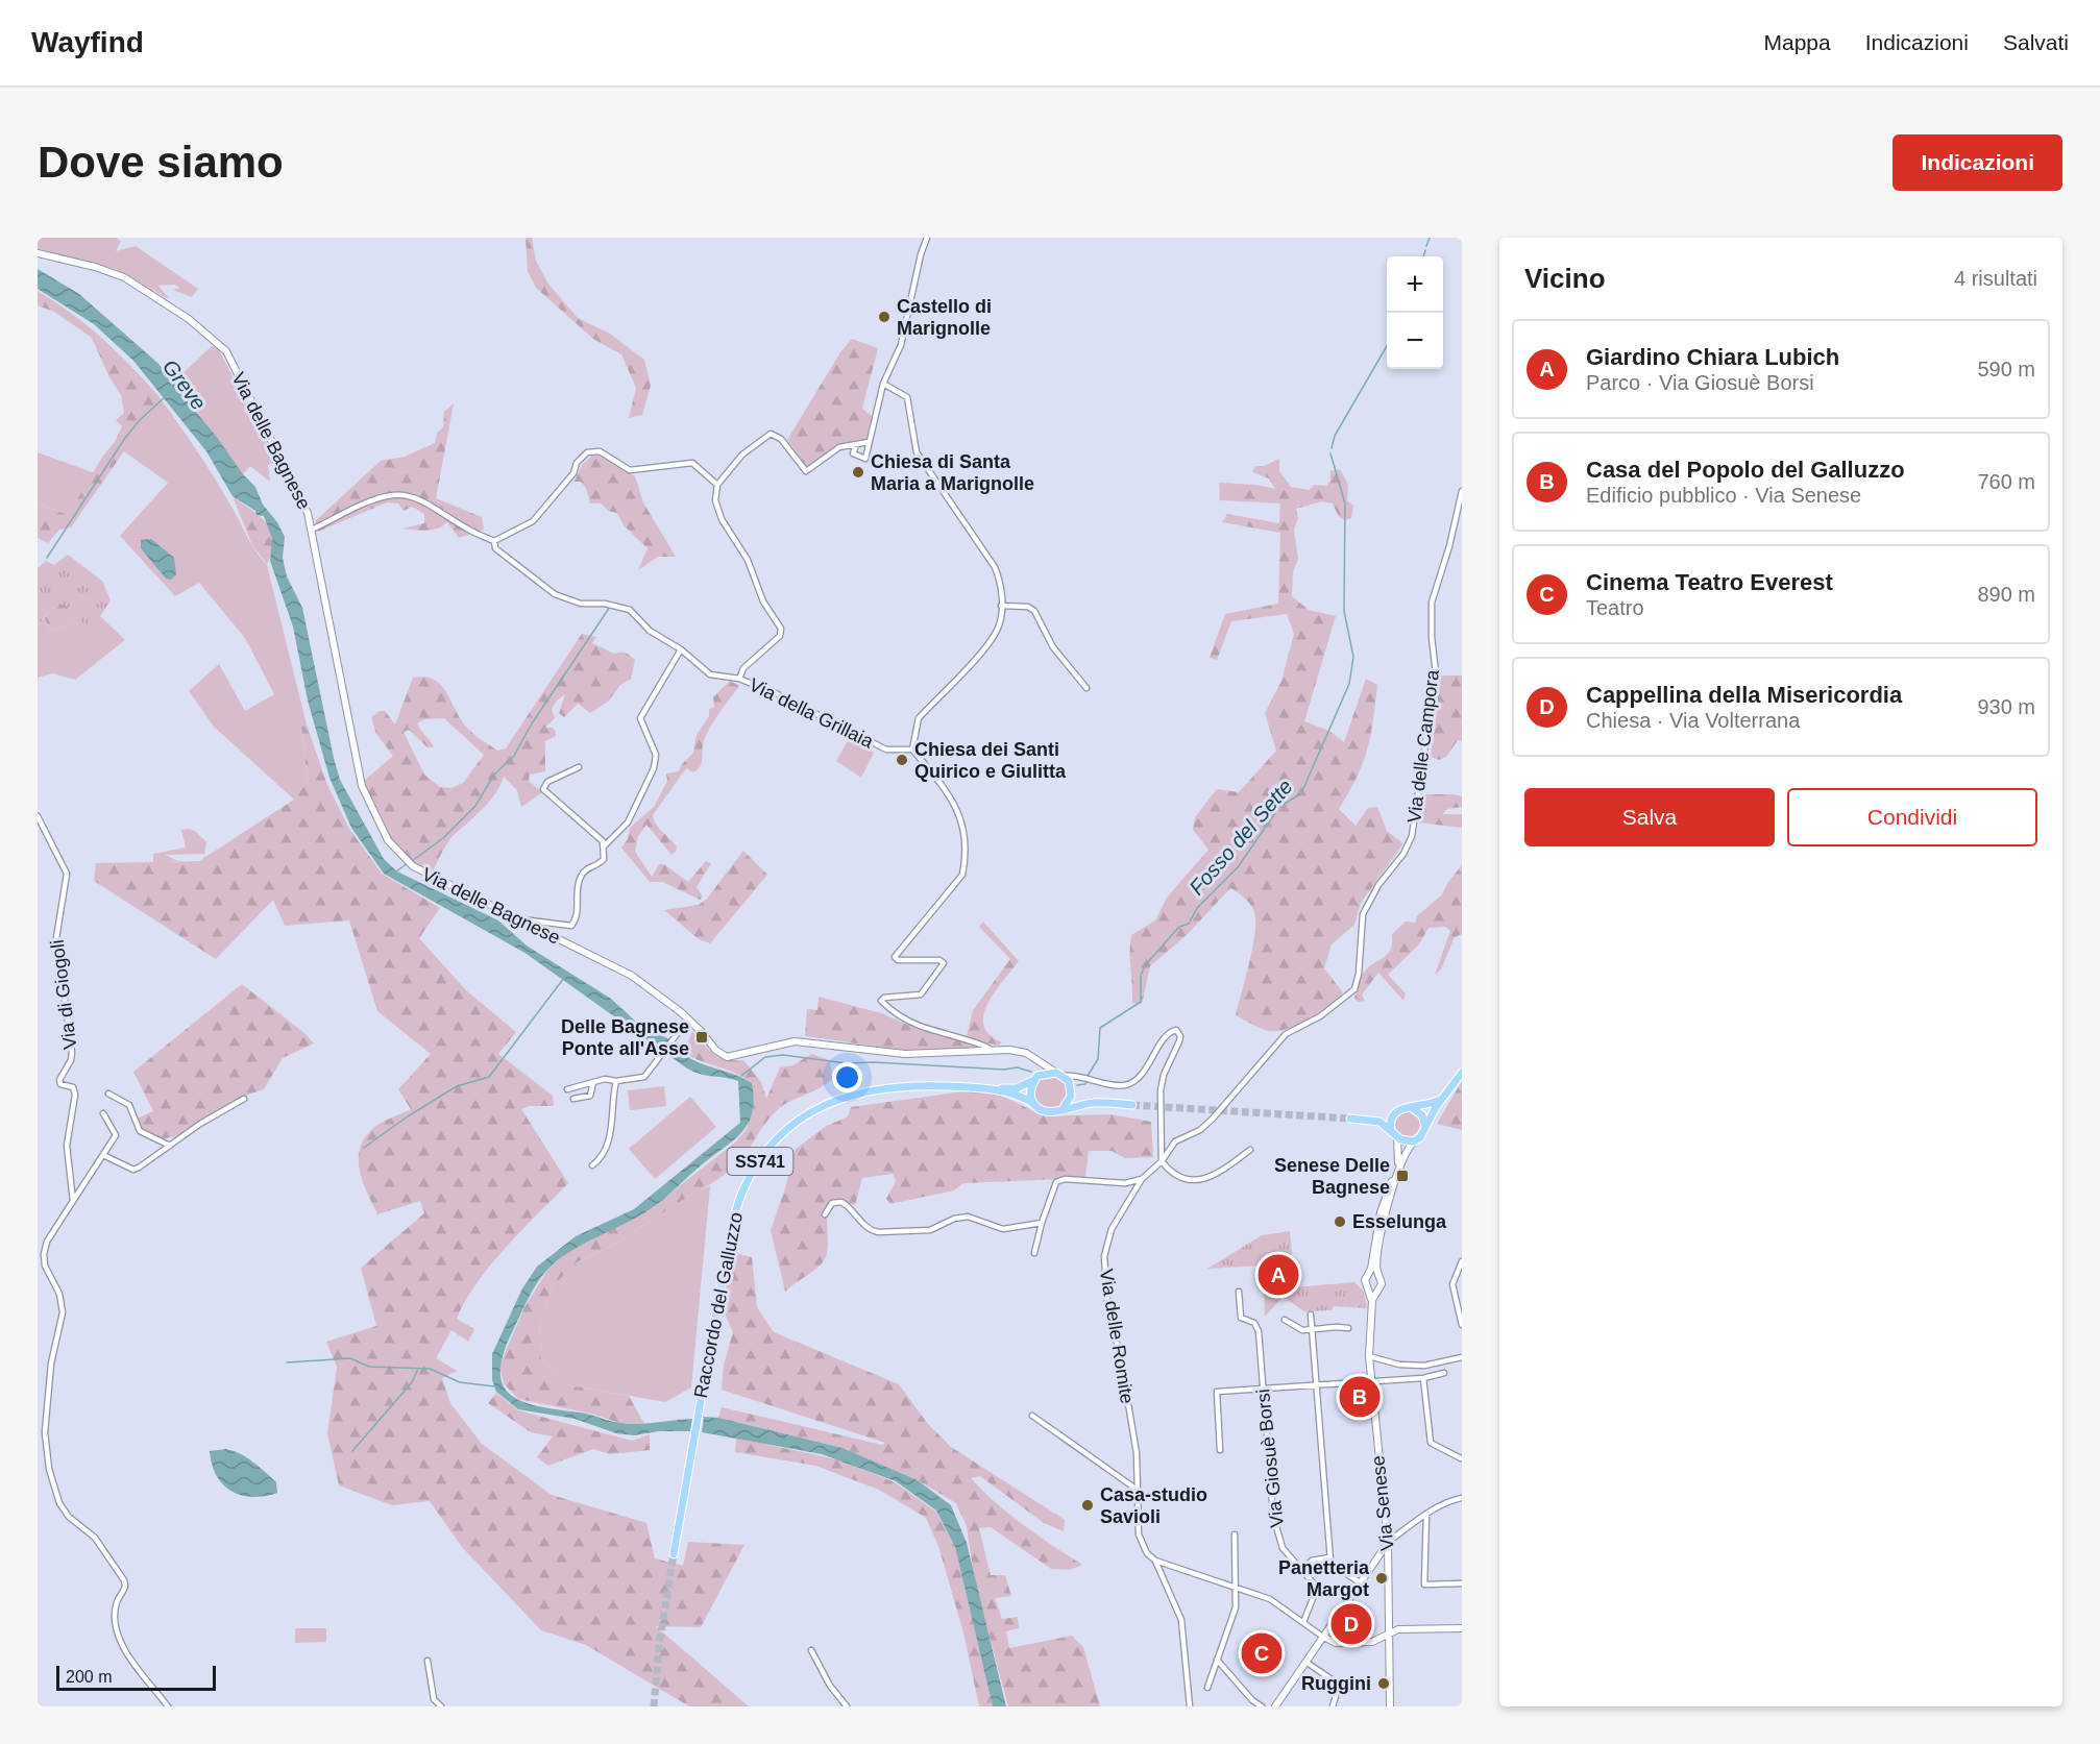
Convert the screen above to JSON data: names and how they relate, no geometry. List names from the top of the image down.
{
  "streets": {
    "main road": [
      "Via delle Bagnese",
      "SS741",
      "Raccordo del Galluzzo",
      "Via Senese"
    ],
    "street": [
      "Via della Grillaia",
      "Via delle Campora",
      "Via di Giogoli",
      "Via delle Romite",
      "Via Giosuè Borsi"
    ]
  },
  "crossings": [
    ["Via delle Bagnese", "SS741"],
    ["Via delle Bagnese", "Raccordo del Galluzzo"],
    ["Via delle Campora", "Via delle Romite"],
    ["SS741", "Raccordo del Galluzzo"]
  ],
  "water": ["Greve", "Fosso del Sette"],
  "places": {
    "other": [
      "Castello di Marignolle",
      "Chiesa di Santa Maria a Marignolle",
      "Chiesa dei Santi Quirico e Giulitta",
      "Esselunga",
      "Casa-studio Savioli",
      "Panetteria Margot",
      "Ruggini"
    ],
    "transit": ["Delle Bagnese Ponte all'Asse", "Senese Delle Bagnese"]
  },
  "scale_bar": "200 m",
  "page": {
    "header": "Wayfind",
    "nav": ["Mappa", "Indicazioni", "Salvati"],
    "buttons": [
      "Indicazioni",
      ["Salva", "Condividi"]
    ],
    "title": "Dove siamo",
    "heading": ["Vicino", "4 risultati"],
    "map_buttons": ["+", "−"],
    "list": [
      {
        "mark": "A",
        "name": "Giardino Chiara Lubich",
        "note": "Parco · Via Giosuè Borsi",
        "value": "590 m"
      },
      {
        "mark": "B",
        "name": "Casa del Popolo del Galluzzo",
        "note": "Edificio pubblico · Via Senese",
        "value": "760 m"
      },
      {
        "mark": "C",
        "name": "Cinema Teatro Everest",
        "note": "Teatro",
        "value": "890 m"
      },
      {
        "mark": "D",
        "name": "Cappellina della Misericordia",
        "note": "Chiesa · Via Volterrana",
        "value": "930 m"
      }
    ],
    "pins": [
      "A",
      "B",
      "D",
      "C"
    ],
    "scale": "200 m"
  }
}
